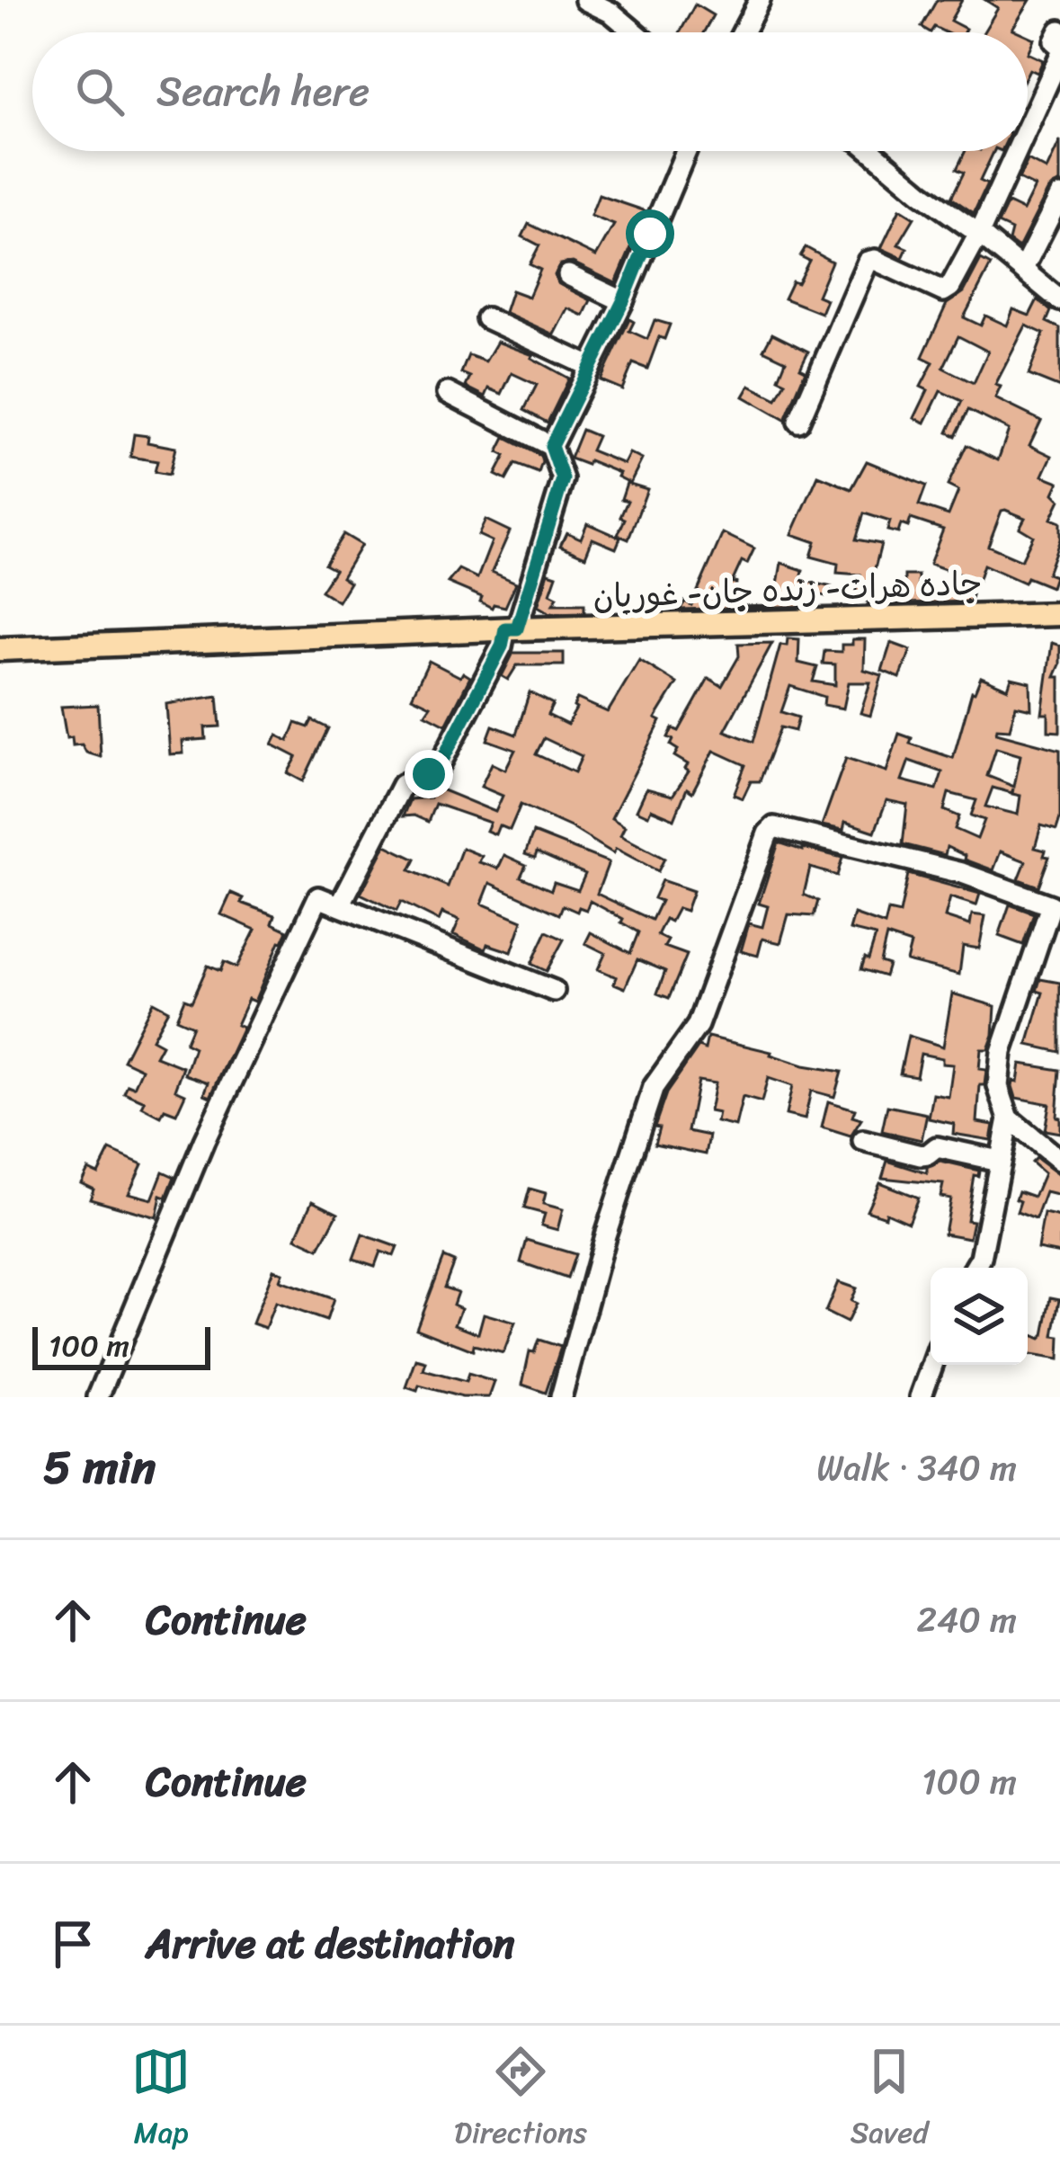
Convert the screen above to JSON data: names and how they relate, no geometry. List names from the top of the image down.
{
  "streets": {
    "main road": ["جاده هرات- زنده جان- غوریان"]
  },
  "scale_bar": "100 m",
  "page": {
    "search": "Search here",
    "scale": "100 m",
    "heading": ["5 min", "Walk · 340 m"],
    "list": [
      ["Continue", "240 m"],
      ["Continue", "100 m"],
      "Arrive at destination"
    ],
    "nav": ["Map", "Directions", "Saved"]
  }
}
